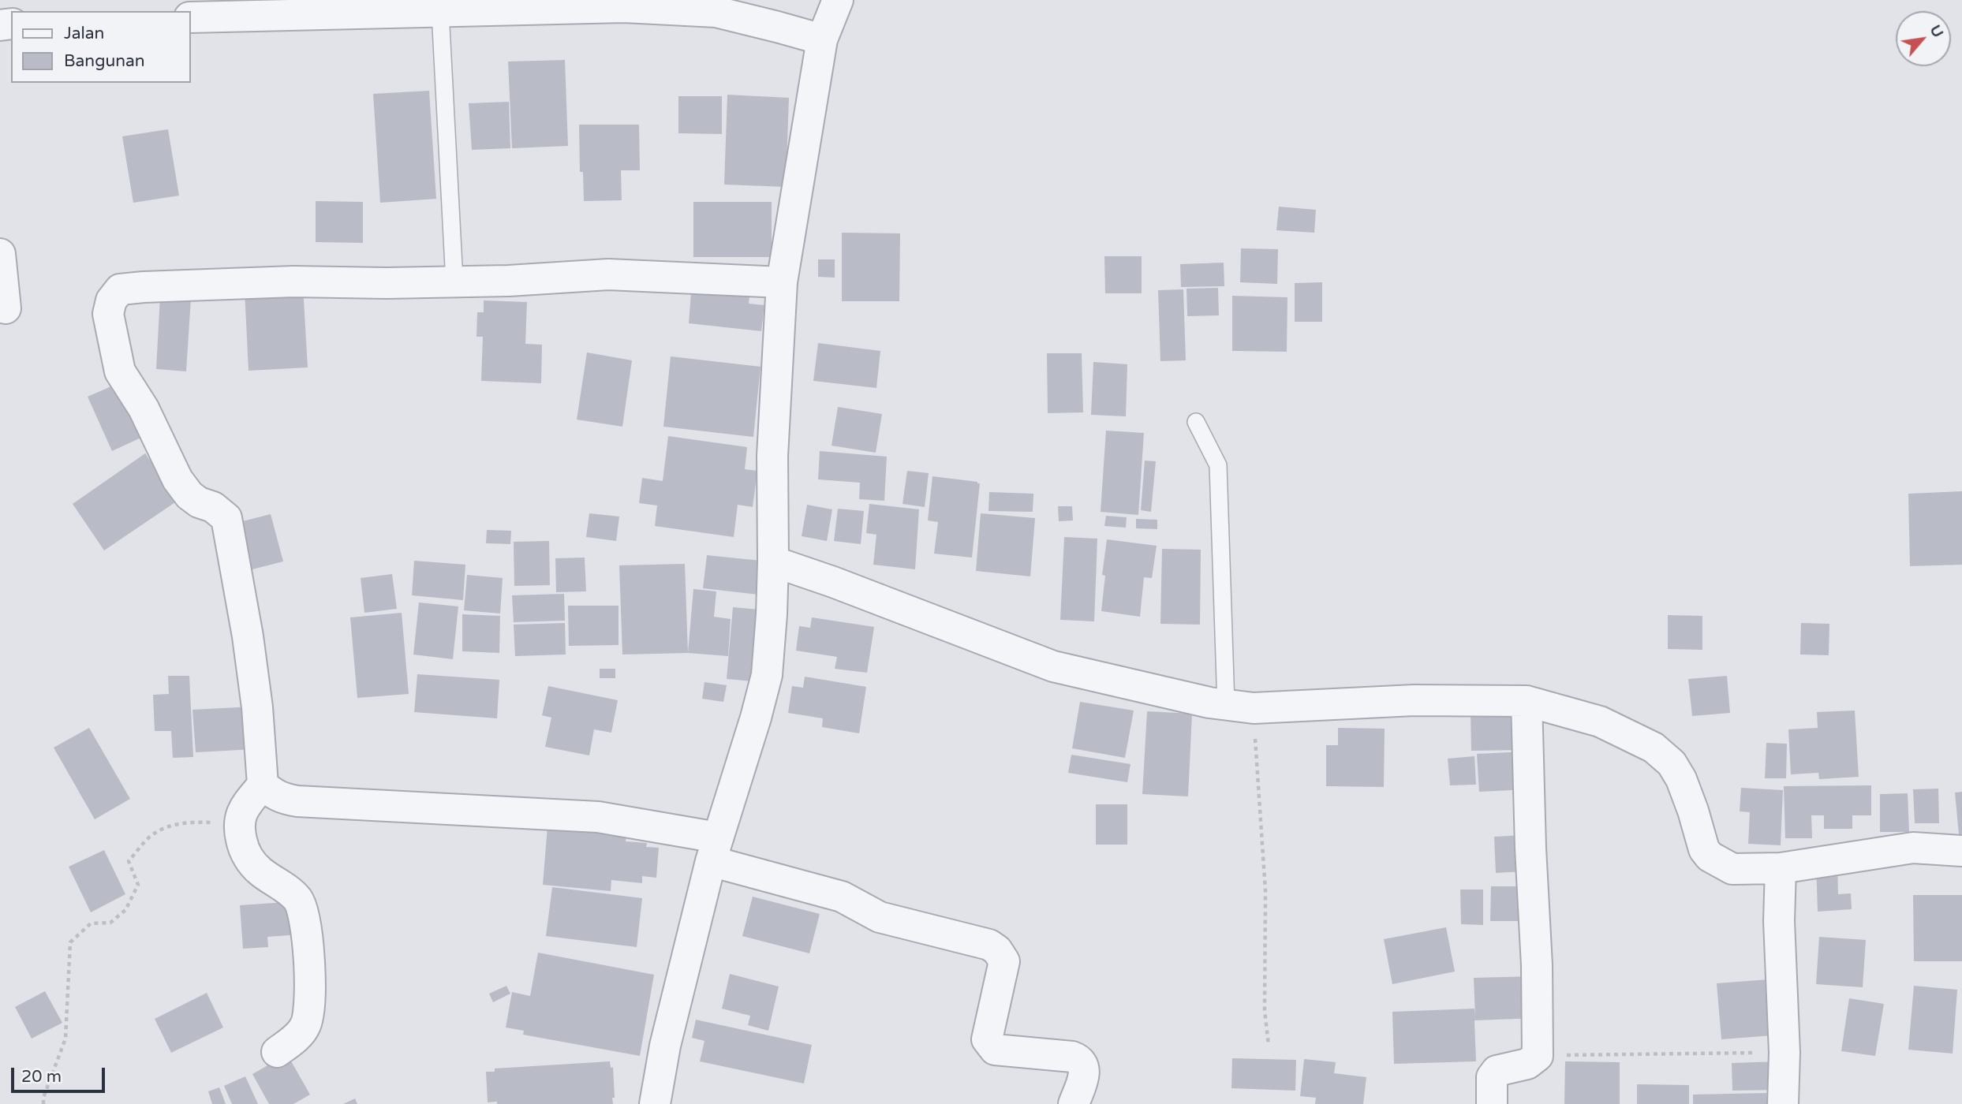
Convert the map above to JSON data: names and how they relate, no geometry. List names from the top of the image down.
{
  "legend": ["Jalan", "Bangunan"],
  "scale_bar": "20 m",
  "north": "top right"
}
